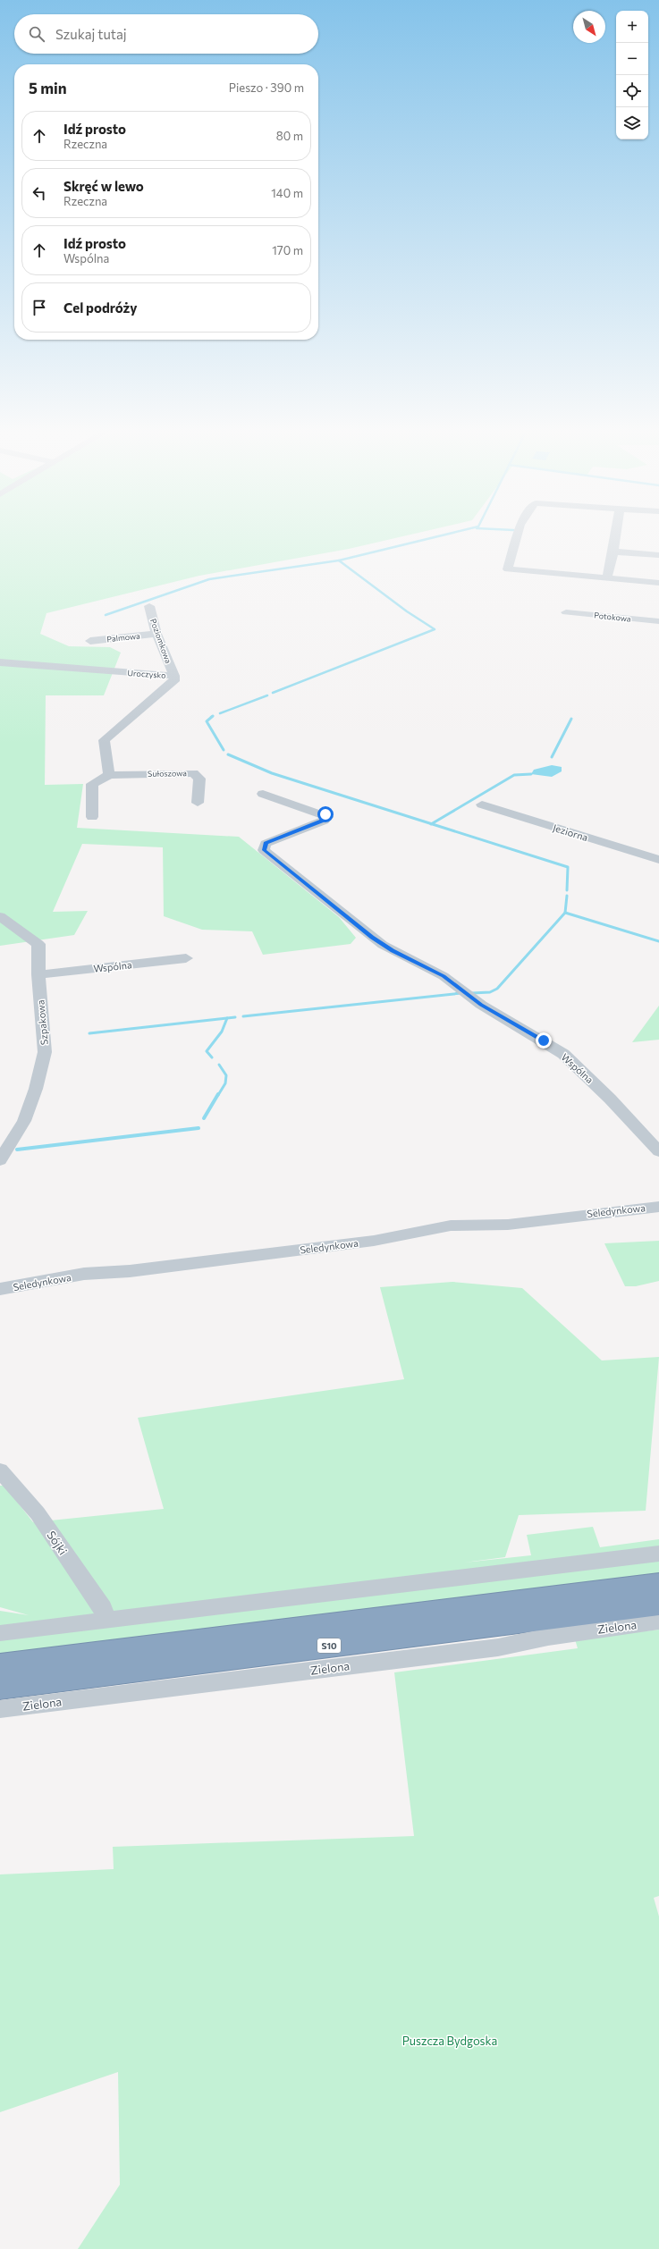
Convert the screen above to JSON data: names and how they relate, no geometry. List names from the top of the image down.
{
  "streets": {
    "highway": ["S10"],
    "street": [
      "Potokowa",
      "Palmowa",
      "Poziomkowa",
      "Uroczysko",
      "Sułoszowa",
      "Jeziorna",
      "Wspólna",
      "Szpakowa",
      "Seledynkowa",
      "Sójki",
      "Zielona"
    ]
  },
  "crossings": [
    ["Palmowa", "Poziomkowa"],
    ["Poziomkowa", "Uroczysko"],
    ["Uroczysko", "Sułoszowa"],
    ["Wspólna", "Szpakowa"]
  ],
  "parks": ["Puszcza Bydgoska"],
  "north": "bottom right",
  "page": {
    "map_buttons": ["+", "−"],
    "search": "Szukaj tutaj",
    "heading": ["5 min", "Pieszo · 390 m"],
    "list": [
      ["Idź prosto", "Rzeczna", "80 m"],
      ["Skręć w lewo", "Rzeczna", "140 m"],
      ["Idź prosto", "Wspólna", "170 m"],
      "Cel podróży"
    ]
  }
}
